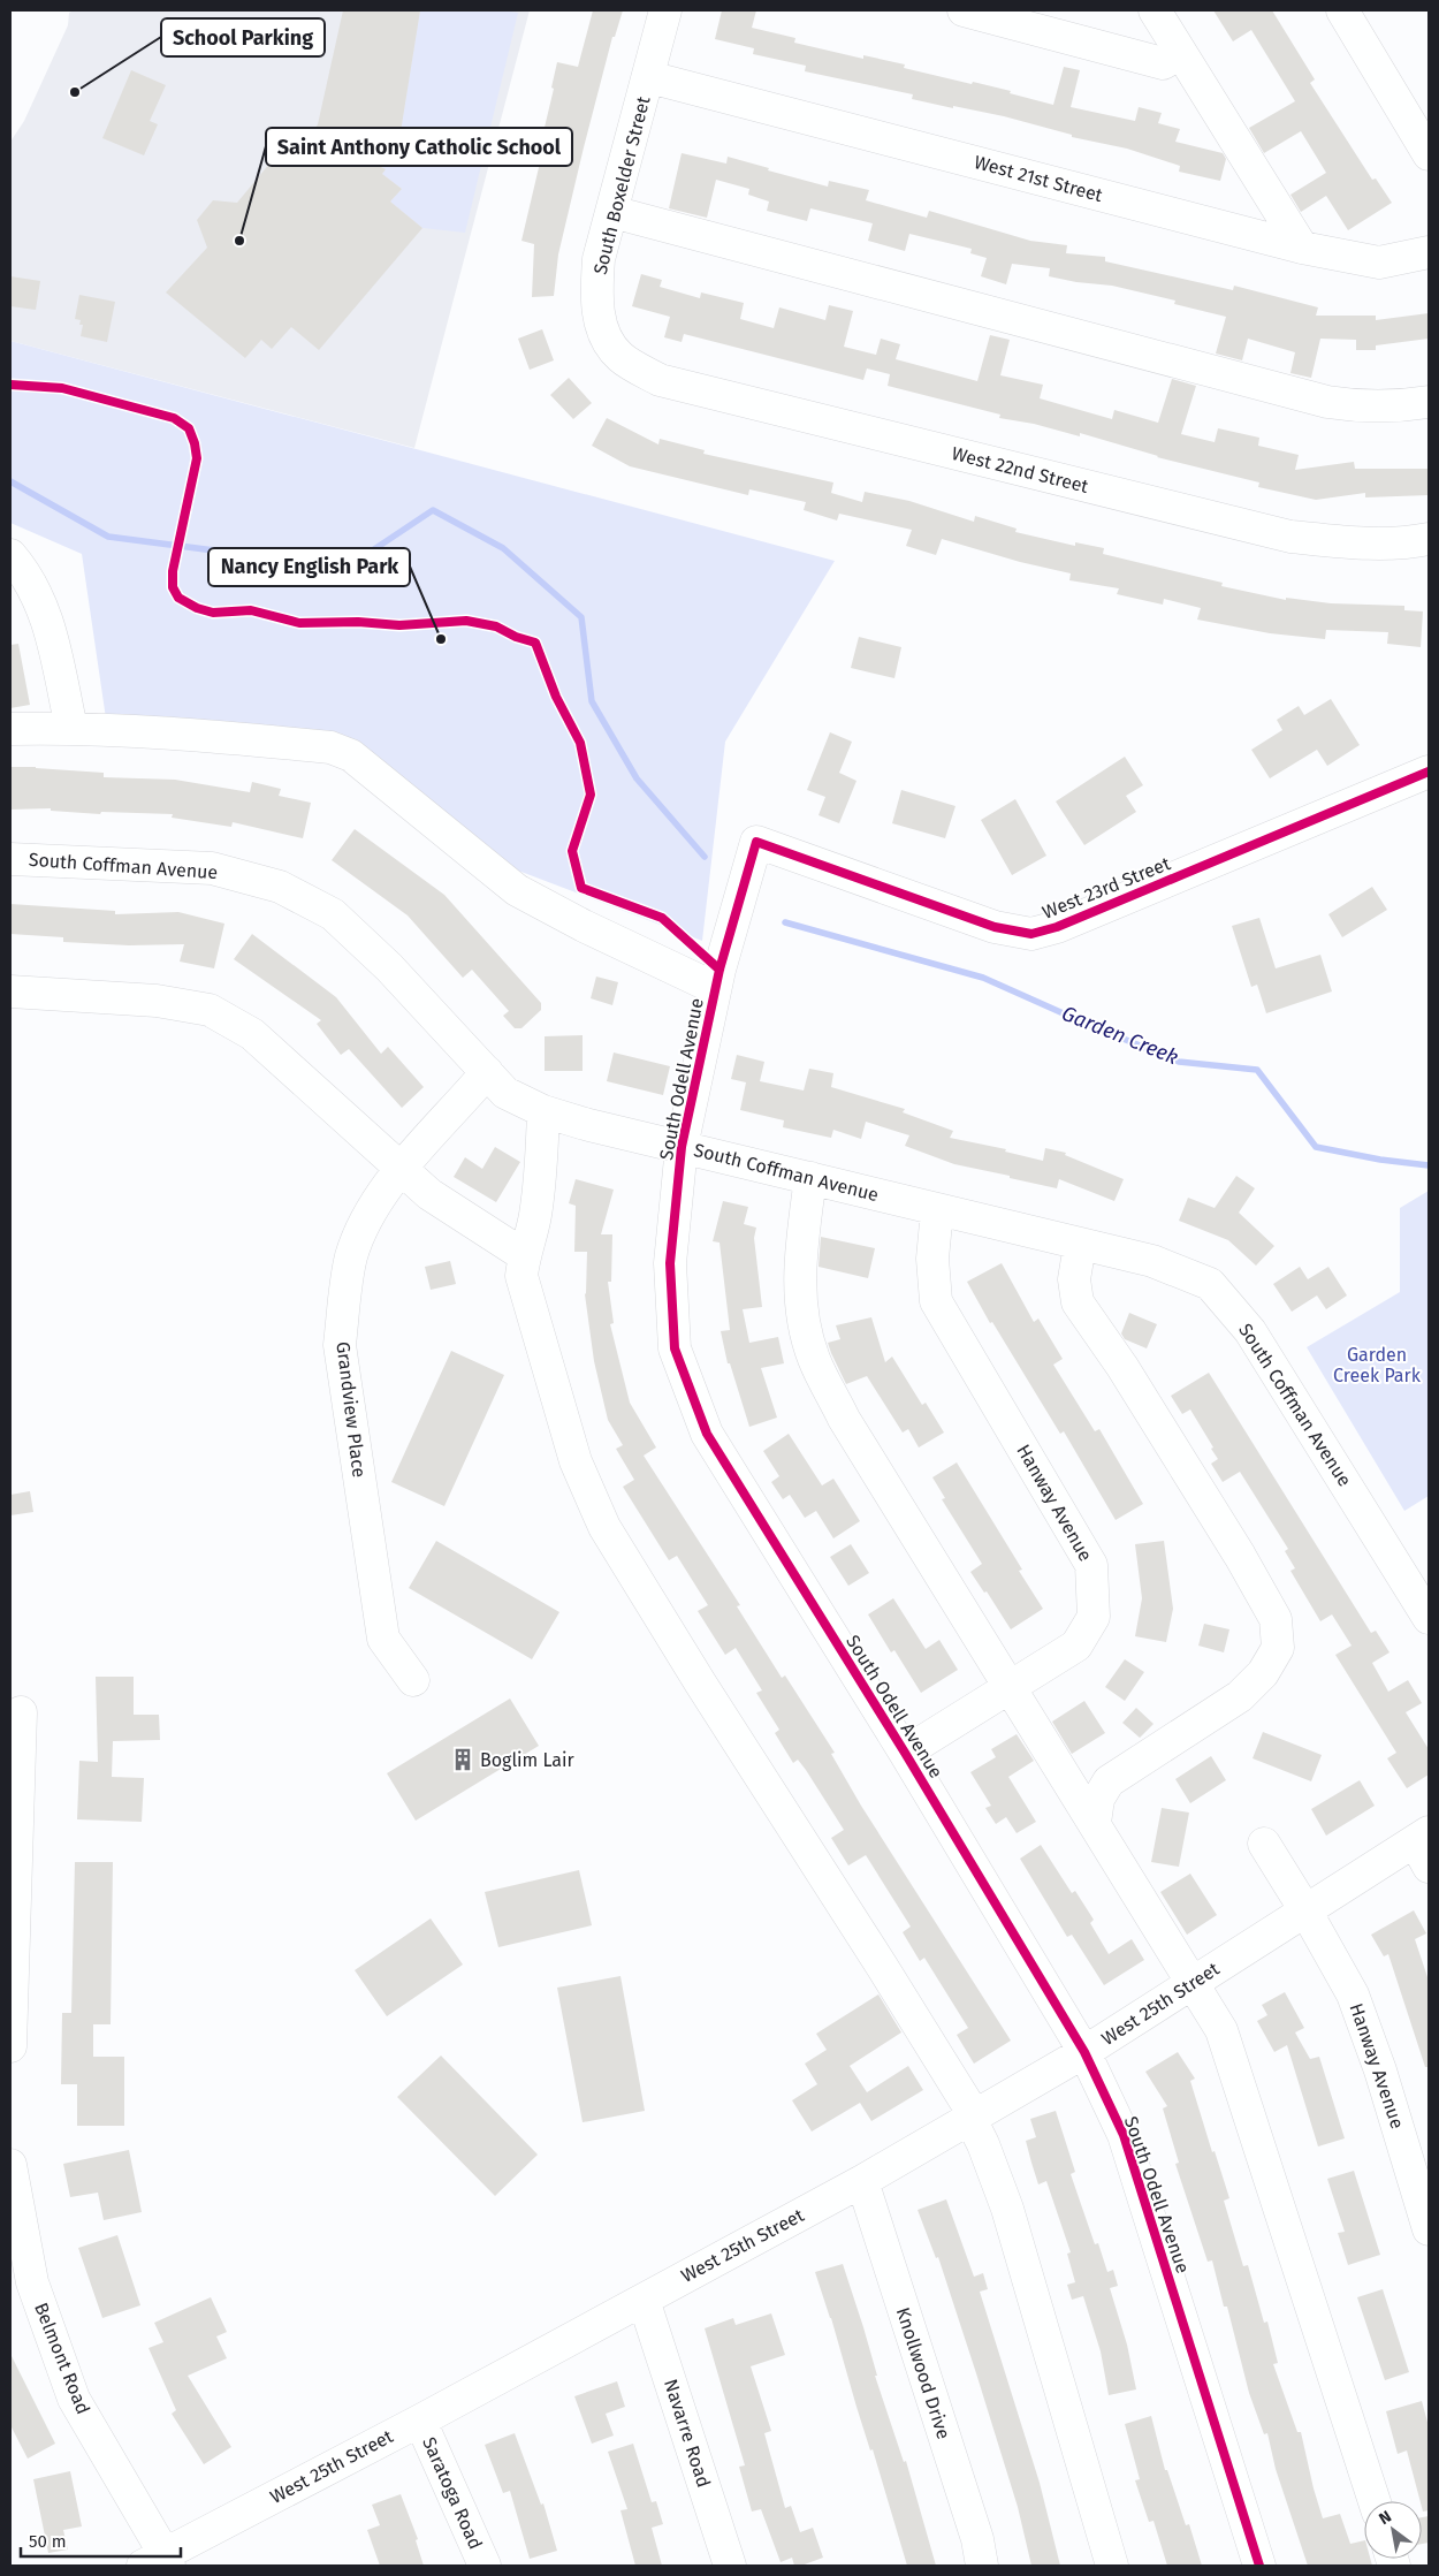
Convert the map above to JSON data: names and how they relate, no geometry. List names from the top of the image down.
{
  "streets": {
    "street": [
      "West 21st Street",
      "South Boxelder Street",
      "West 22nd Street",
      "South Coffman Avenue",
      "West 23rd Street",
      "South Odell Avenue",
      "Grandview Place",
      "Hanway Avenue",
      "West 25th Street",
      "Belmont Road",
      "Knollwood Drive",
      "Navarre Road",
      "Saratoga Road"
    ]
  },
  "crossings": [
    ["West 21st Street", "South Boxelder Street"],
    ["South Boxelder Street", "West 22nd Street"],
    ["South Coffman Avenue", "South Odell Avenue"],
    ["South Coffman Avenue", "Grandview Place"],
    ["South Coffman Avenue", "Hanway Avenue"],
    ["West 23rd Street", "South Odell Avenue"],
    ["South Odell Avenue", "Hanway Avenue"],
    ["South Odell Avenue", "West 25th Street"],
    ["Hanway Avenue", "West 25th Street"],
    ["West 25th Street", "Belmont Road"],
    ["West 25th Street", "Knollwood Drive"],
    ["West 25th Street", "Navarre Road"],
    ["West 25th Street", "Saratoga Road"]
  ],
  "water": ["Garden Creek"],
  "parks": ["Garden Creek Park"],
  "places": {
    "other": ["School Parking", "Saint Anthony Catholic School", "Nancy English Park"],
    "building": ["Boglim Lair"]
  },
  "scale_bar": "50 m",
  "north": "top left"
}
